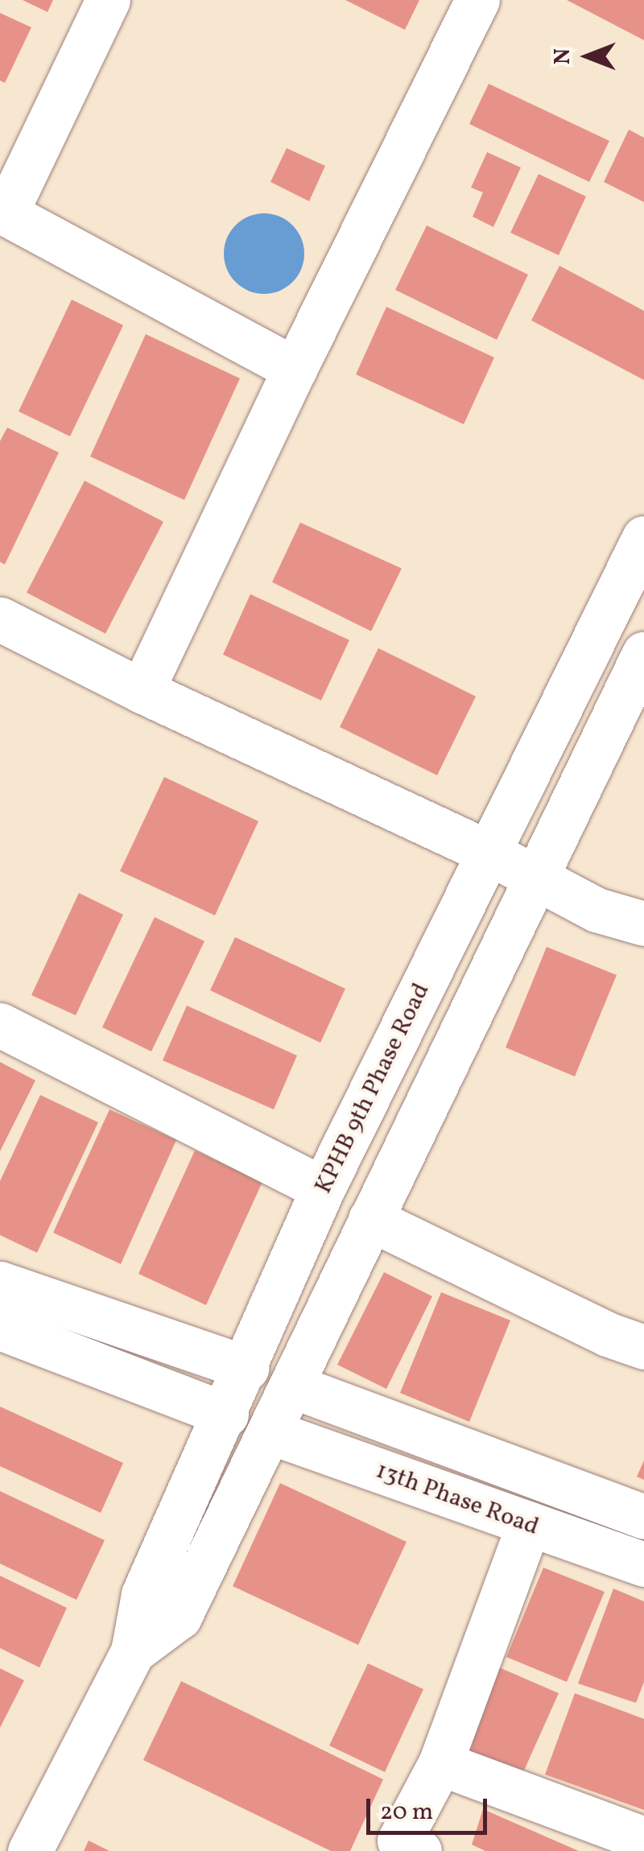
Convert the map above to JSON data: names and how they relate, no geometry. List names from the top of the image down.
{
  "streets": {
    "street": ["KPHB 9th Phase Road", "13th Phase Road"]
  },
  "crossings": [
    ["KPHB 9th Phase Road", "13th Phase Road"]
  ],
  "scale_bar": "20 m",
  "north": "left"
}
